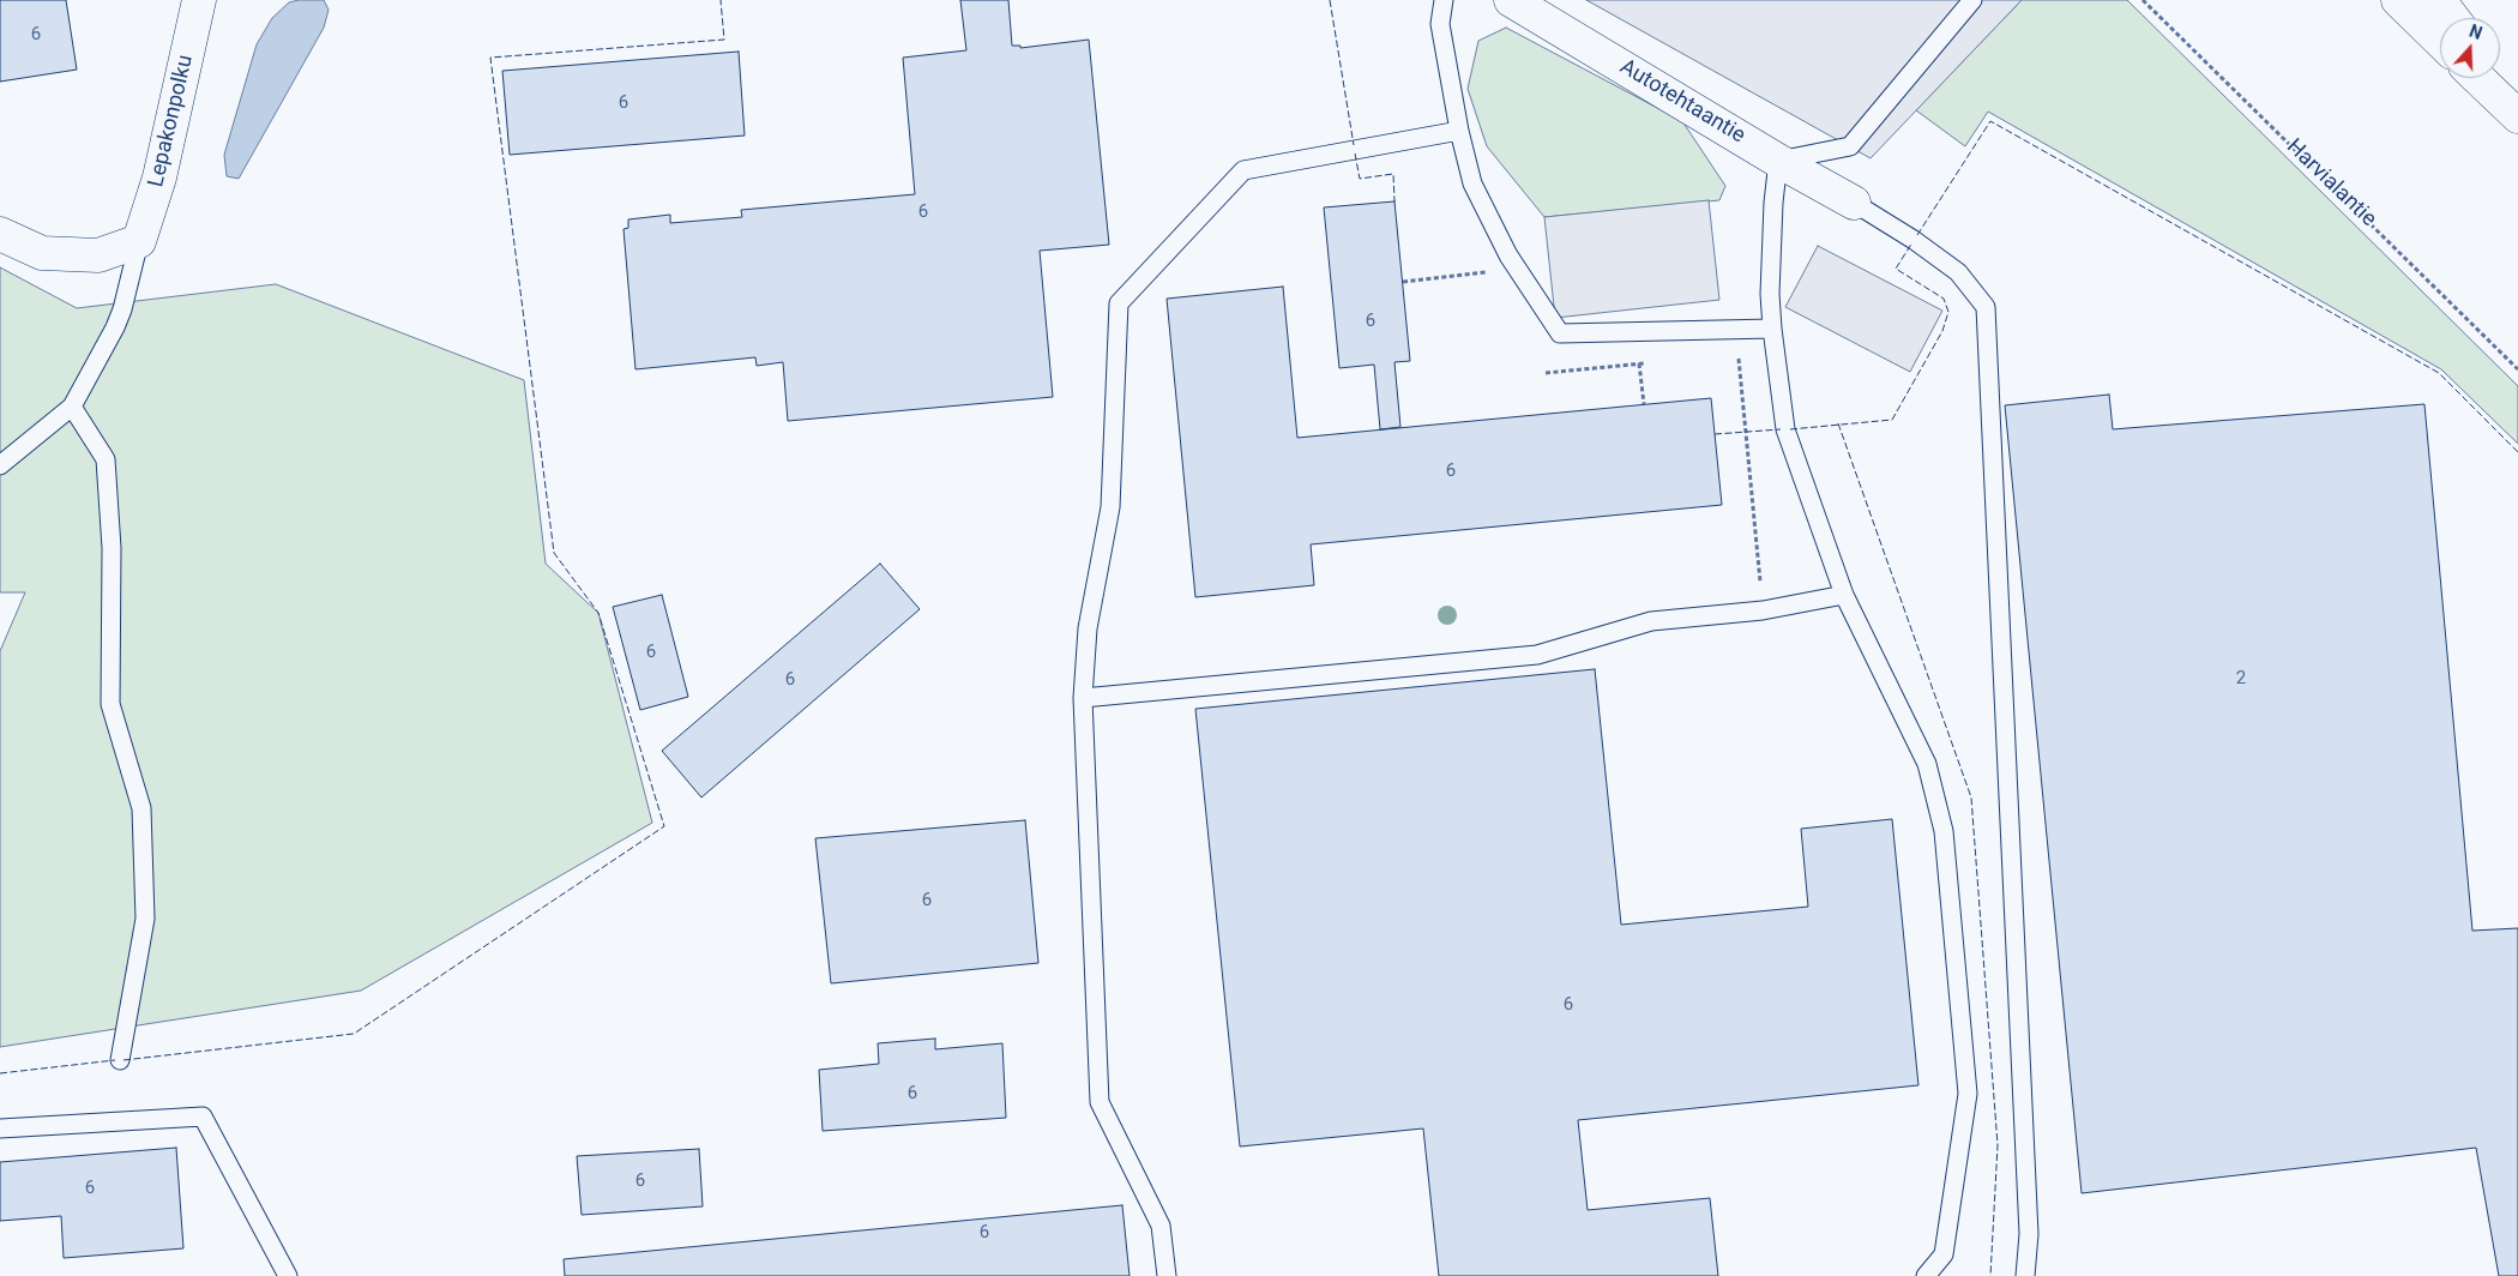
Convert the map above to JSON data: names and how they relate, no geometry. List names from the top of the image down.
{
  "streets": {
    "street": ["Autotehtaantie", "Lepakonpolku"],
    "path": ["Harvialantie"]
  },
  "house_numbers": [
    "6",
    "6",
    "6",
    "6",
    "6",
    "6",
    "2",
    "6",
    "6",
    "6",
    "6",
    "6",
    "6",
    "6"
  ],
  "north": "top"
}
